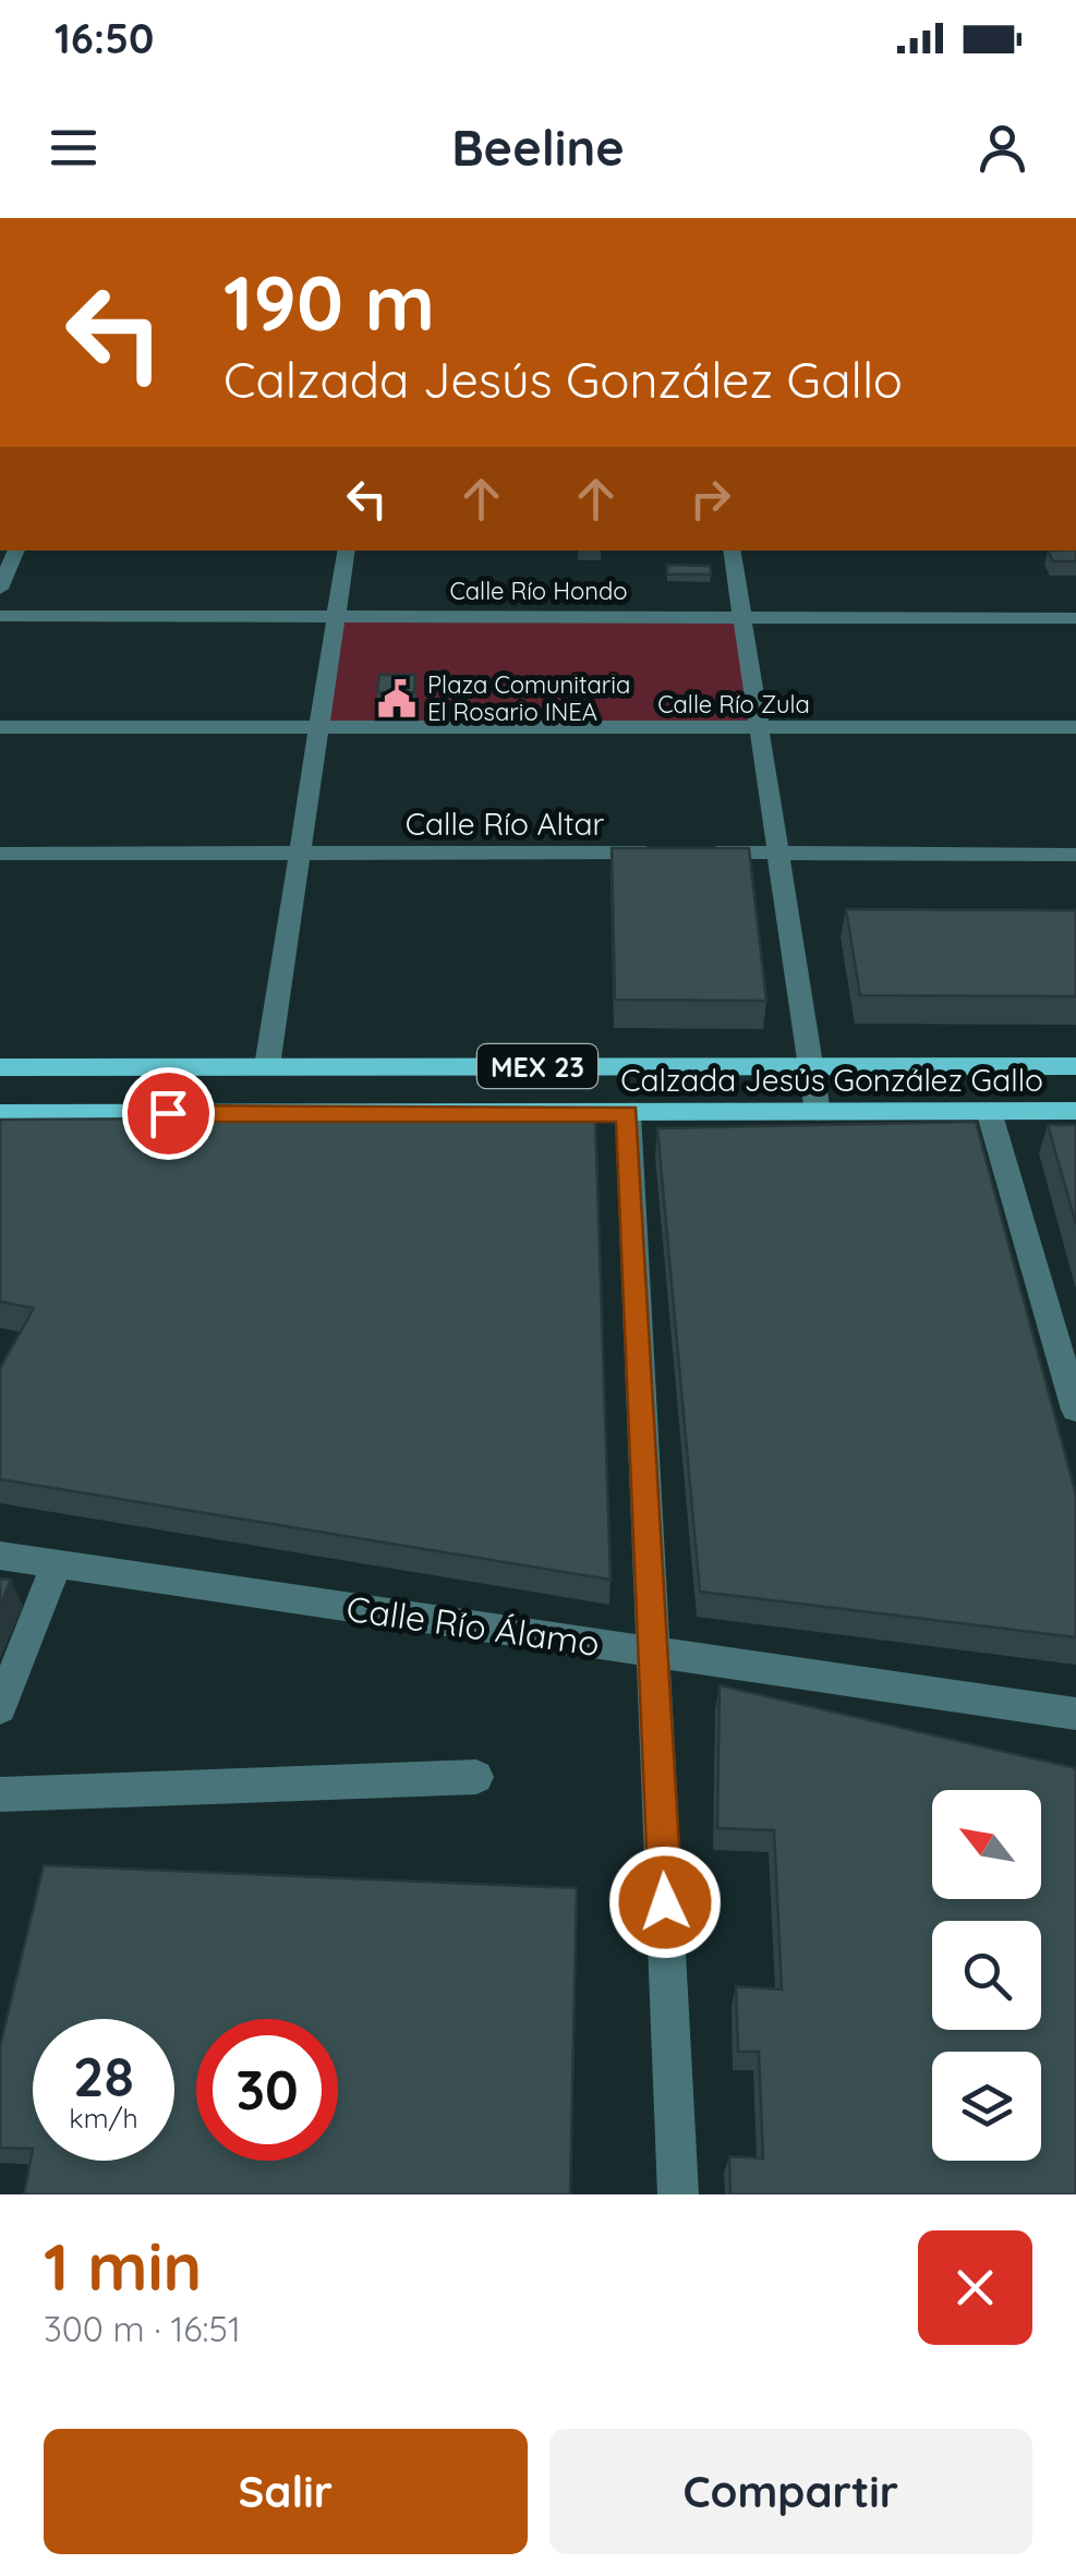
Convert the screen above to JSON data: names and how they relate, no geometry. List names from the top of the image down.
{
  "streets": {
    "main road": ["MEX 23", "Calzada Jesús González Gallo"],
    "street": [
      "Calle Río Hondo",
      "Calle Río Zula",
      "Calle Río Altar",
      "Calle Río Álamo"
    ]
  },
  "places": {
    "public building": ["Plaza Comunitaria El Rosario INEA"]
  },
  "north": "top left",
  "page": {
    "status": "16:50",
    "header": "Beeline",
    "turn": ["190 m", "Calzada Jesús González Gallo"],
    "speed": "28 km/h",
    "limit": "30",
    "heading": ["1 min", "300 m · 16:51"],
    "buttons": ["Salir", "Compartir"]
  }
}
